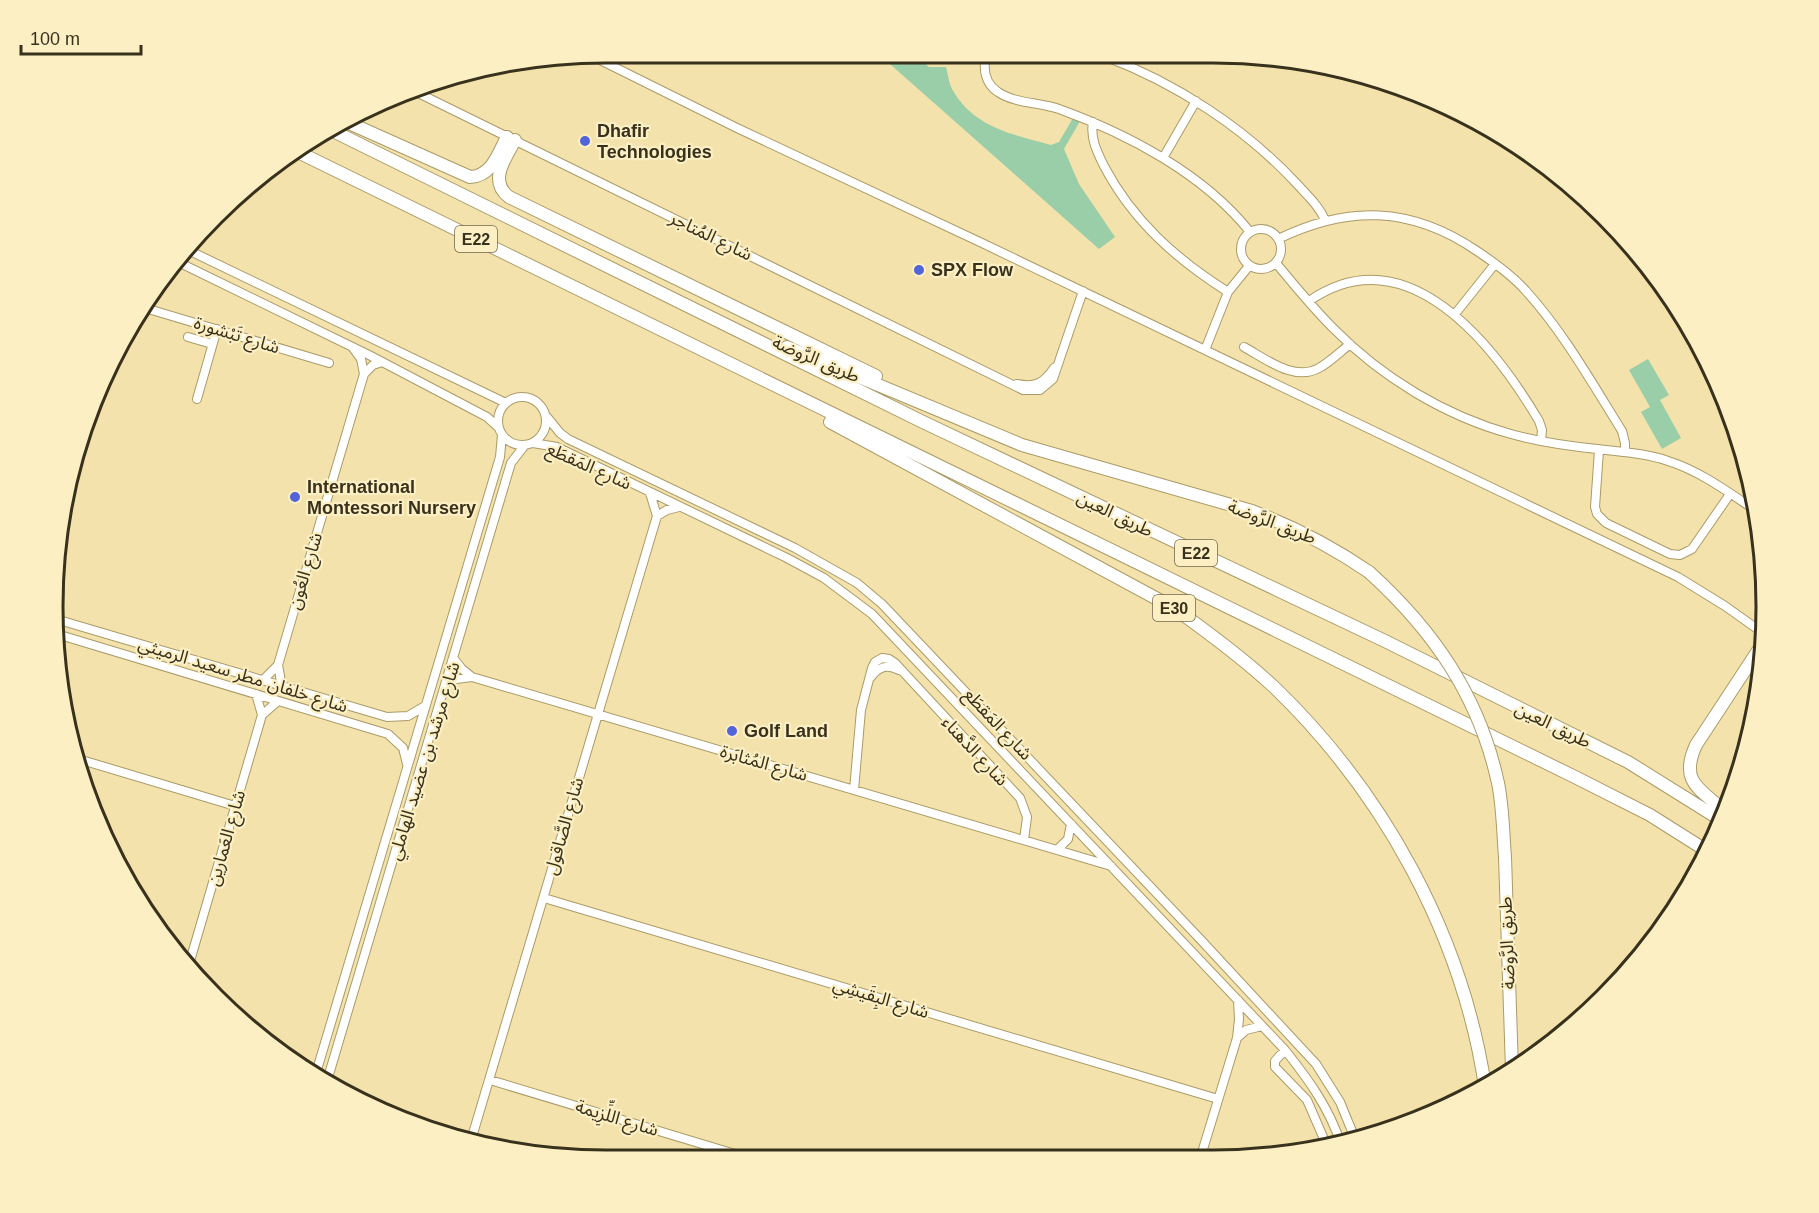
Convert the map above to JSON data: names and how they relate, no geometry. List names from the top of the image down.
{
  "streets": {
    "highway": [
      "E22",
      "طريق الرَّوضة",
      "طريق العين",
      "E30"
    ],
    "street": [
      "شارع المُتاجر",
      "شارع تَبْشورة",
      "شارع المَقطَع",
      "شارع العُون",
      "شارع خلفان مطر سعيد الرميثي",
      "شارع الدَّهناء",
      "شارع مرشد بن عضيد الهاملي",
      "شارع المُثابَرة",
      "شارع الصَّاقول",
      "شارع العَمارين",
      "شارع البِقَيشِي",
      "شارع اللِّزِيمة"
    ]
  },
  "crossings": [
    ["E22", "طريق الرَّوضة"],
    ["E22", "طريق العين"],
    ["E22", "E30"],
    ["طريق الرَّوضة", "طريق العين"],
    ["شارع المَقطَع", "شارع مرشد بن عضيد الهاملي"],
    ["شارع المَقطَع", "شارع المُثابَرة"],
    ["طريق العين", "E30"],
    ["شارع العُون", "شارع خلفان مطر سعيد الرميثي"],
    ["شارع خلفان مطر سعيد الرميثي", "شارع مرشد بن عضيد الهاملي"],
    ["شارع الدَّهناء", "شارع المُثابَرة"],
    ["شارع مرشد بن عضيد الهاملي", "شارع المُثابَرة"],
    ["شارع المُثابَرة", "شارع الصَّاقول"],
    ["شارع الصَّاقول", "شارع البِقَيشِي"],
    ["شارع الصَّاقول", "شارع اللِّزِيمة"]
  ],
  "places": [
    "Dhafir Technologies",
    "SPX Flow",
    "International Montessori Nursery",
    "Golf Land"
  ],
  "scale_bar": "100 m"
}
